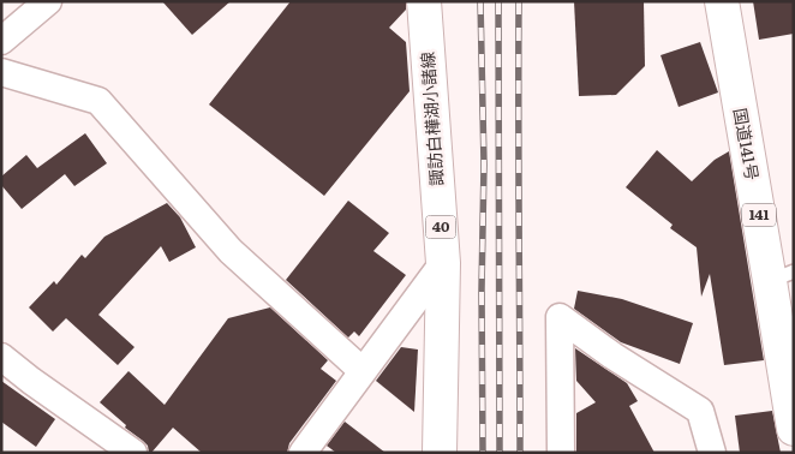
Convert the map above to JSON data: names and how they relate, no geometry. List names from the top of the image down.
{
  "streets": {
    "main road": [
      "諏訪白樺湖小諸線",
      "国道141号",
      "141",
      "40"
    ]
  }
}
